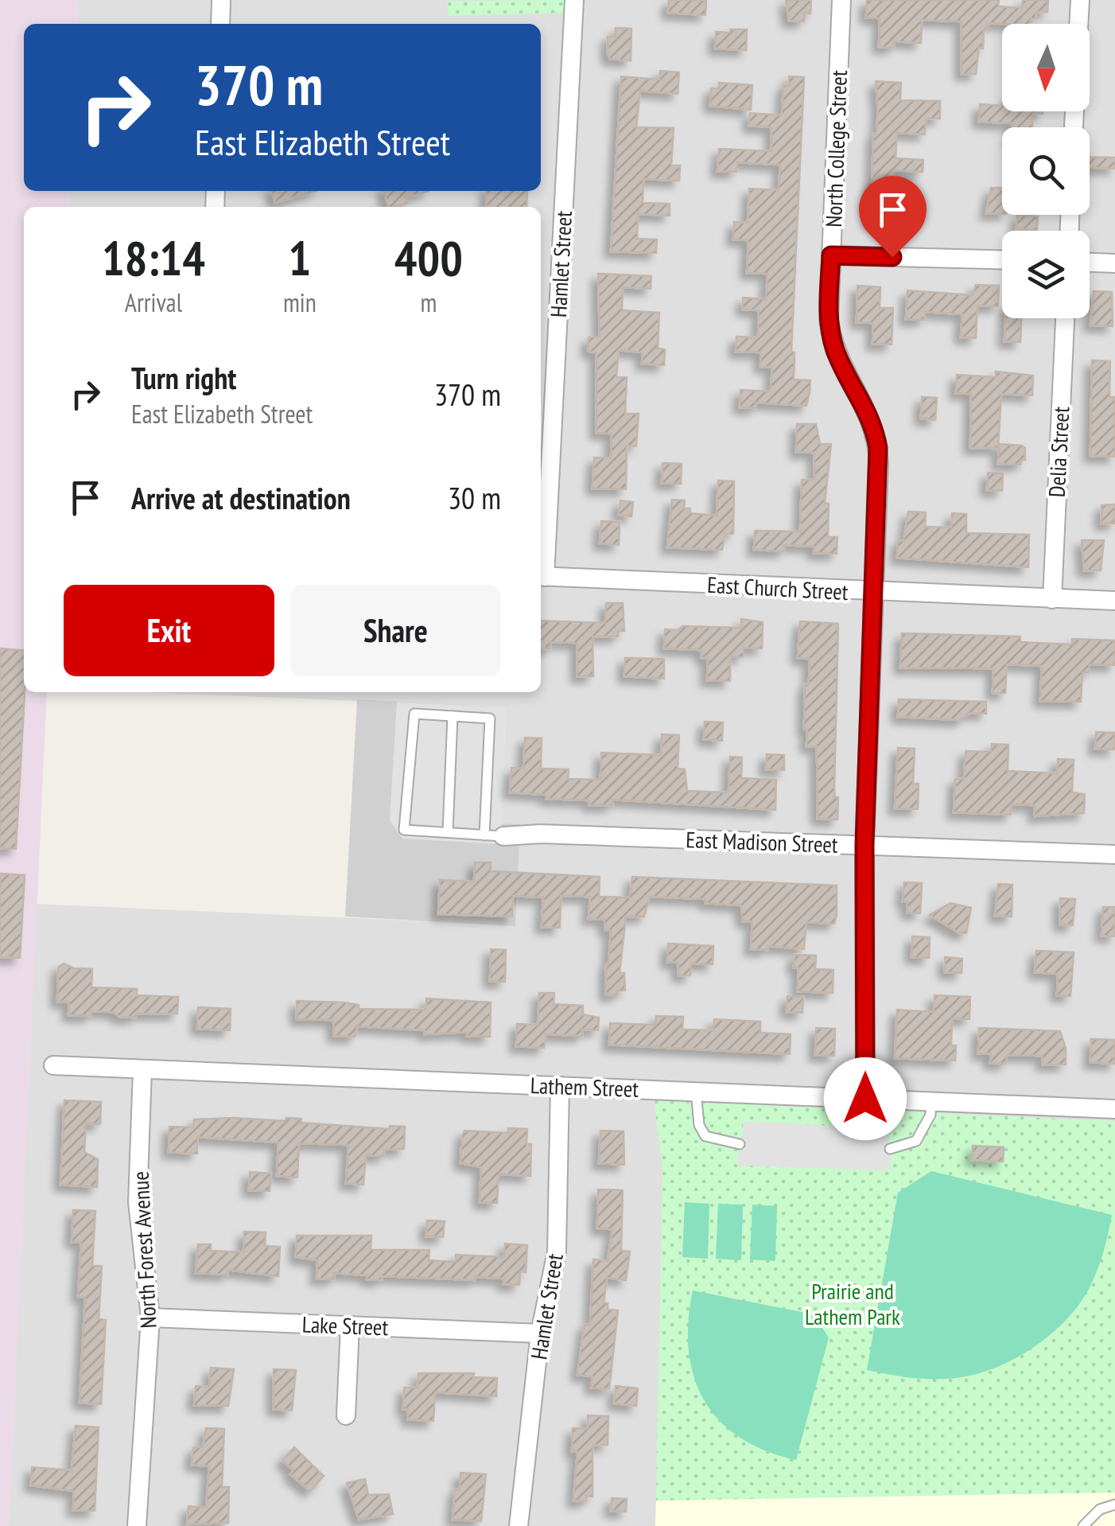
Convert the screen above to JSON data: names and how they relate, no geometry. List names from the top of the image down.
{
  "streets": {
    "street": [
      "North College Street",
      "Hamlet Street",
      "Delia Street",
      "East Church Street",
      "East Madison Street",
      "Lathem Street",
      "North Forest Avenue",
      "Lake Street"
    ]
  },
  "crossings": [
    ["North College Street", "East Church Street"],
    ["North College Street", "East Madison Street"],
    ["North College Street", "Lathem Street"],
    ["Hamlet Street", "East Church Street"],
    ["Hamlet Street", "Lathem Street"],
    ["Hamlet Street", "Lake Street"],
    ["Delia Street", "East Church Street"],
    ["Lathem Street", "North Forest Avenue"],
    ["North Forest Avenue", "Lake Street"]
  ],
  "parks": ["Prairie and Lathem Park"],
  "north": "bottom",
  "page": {
    "turn": ["370 m", "East Elizabeth Street"],
    "eta": [
      "18:14",
      "Arrival",
      "1",
      "min",
      "400",
      "m"
    ],
    "list": [
      {
        "name": "Turn right",
        "note": "East Elizabeth Street",
        "value": "370 m"
      },
      {
        "name": "Arrive at destination",
        "value": "30 m"
      }
    ],
    "buttons": ["Exit", "Share"]
  }
}
